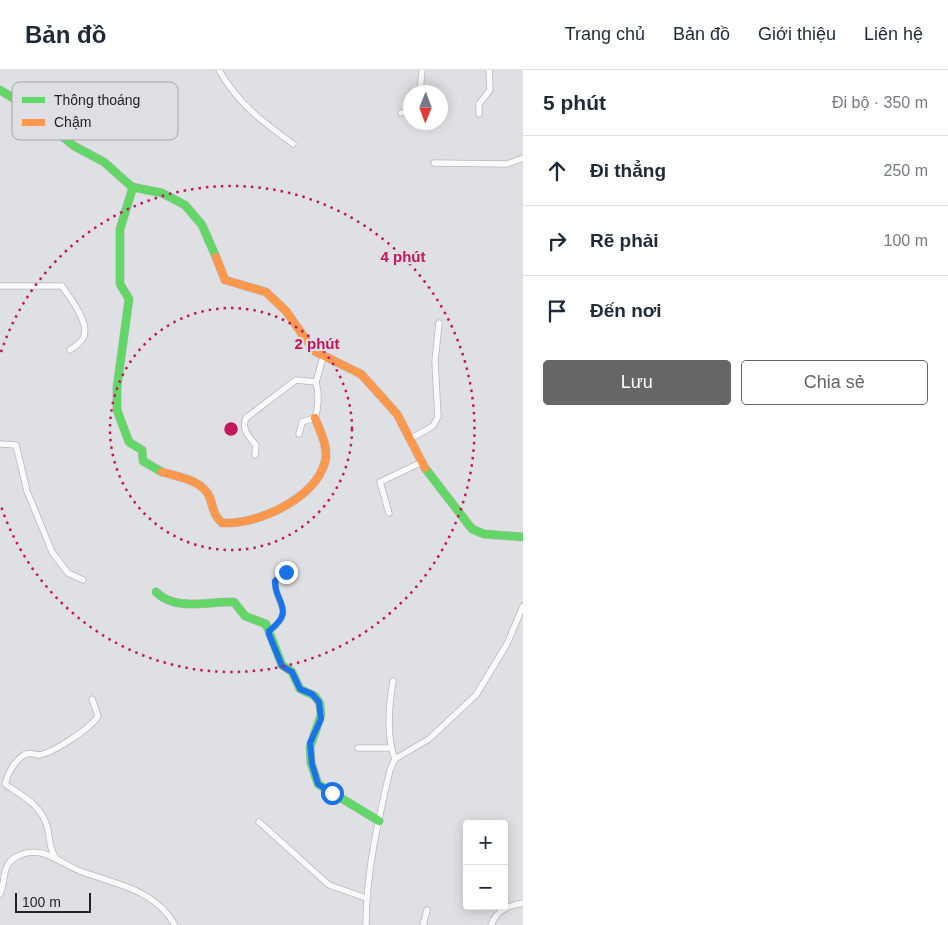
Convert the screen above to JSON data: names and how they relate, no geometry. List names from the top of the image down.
{
  "legend": ["Thông thoáng", "Chậm"],
  "scale_bar": "100 m",
  "north": "bottom",
  "page": {
    "header": "Bản đồ",
    "nav": [
      "Trang chủ",
      "Bản đồ",
      "Giới thiệu",
      "Liên hệ"
    ],
    "heading": ["5 phút", "Đi bộ · 350 m"],
    "list": [
      ["Đi thẳng", "250 m"],
      ["Rẽ phải", "100 m"],
      "Đến nơi"
    ],
    "buttons": ["Lưu", "Chia sẻ"],
    "map_buttons": ["+", "−"],
    "scale": "100 m"
  },
  "rings": ["4 phút", "2 phút"]
}
